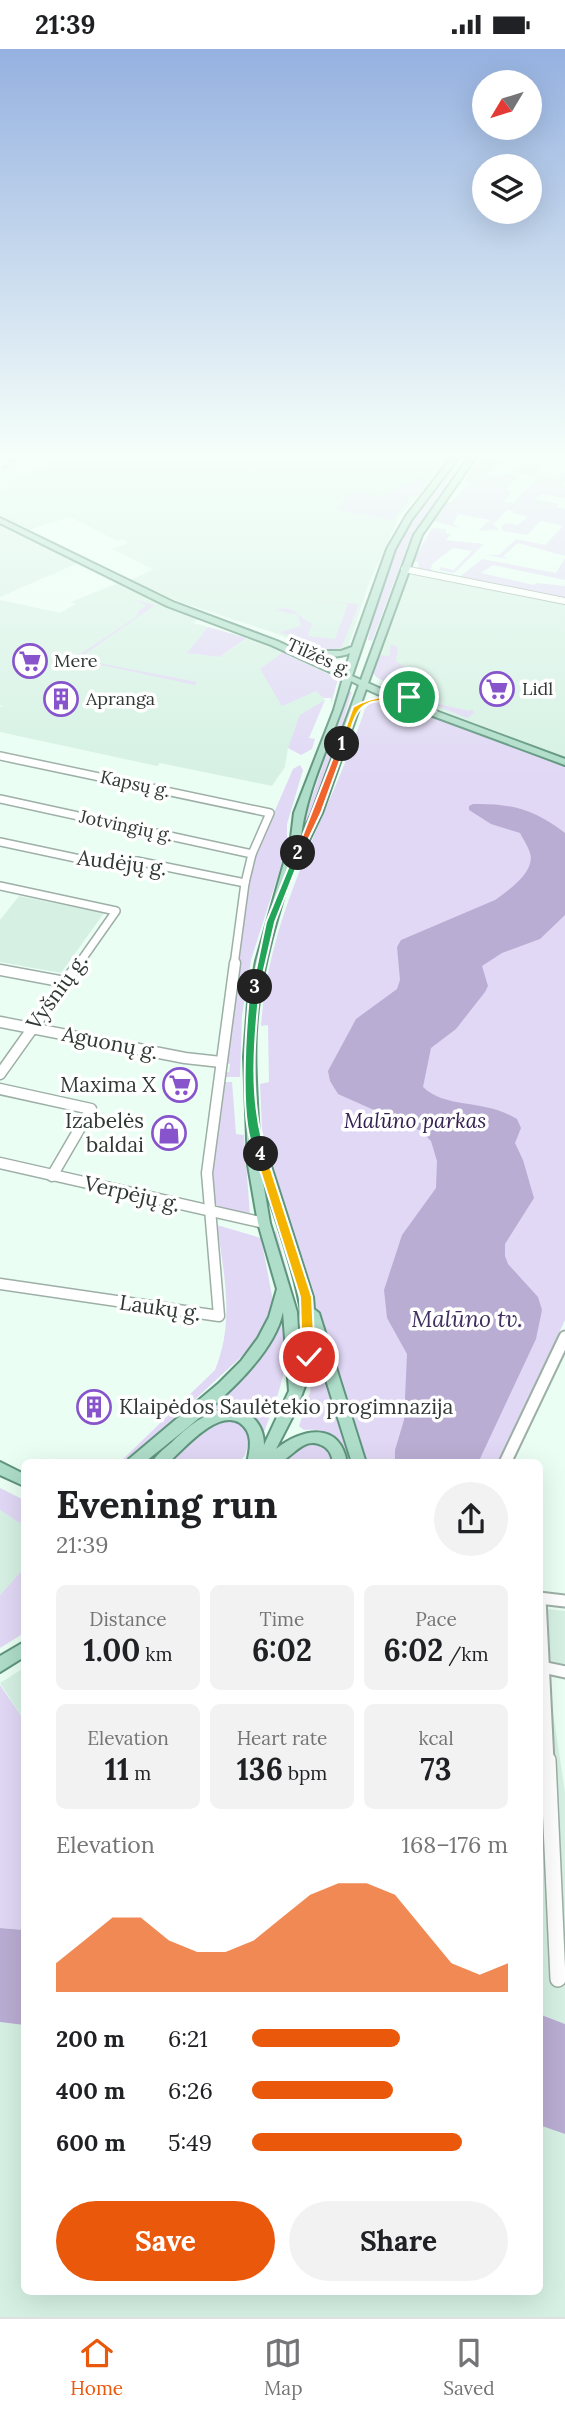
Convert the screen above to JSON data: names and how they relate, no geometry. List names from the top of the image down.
{
  "streets": {
    "main road": ["Tilžės g."],
    "street": [
      "Kapsų g.",
      "Jotvingių g.",
      "Audėjų g.",
      "Vyšnių g.",
      "Aguonų g.",
      "Verpėjų g.",
      "Laukų g."
    ]
  },
  "crossings": [
    ["Kapsų g.", "Jotvingių g."],
    ["Vyšnių g.", "Aguonų g."],
    ["Verpėjų g.", "Laukų g."]
  ],
  "water": ["Malūno tv."],
  "parks": ["Malūno parkas"],
  "places": {
    "supermarket": ["Mere", "Lidl", "Maxima X"],
    "building": ["Apranga", "Klaipėdos Saulėtekio progimnazija"],
    "shop": ["Izabelės baldai"]
  },
  "north": "bottom left",
  "page": {
    "status": "21:39",
    "pins": [
      "1",
      "2",
      "3",
      "4"
    ],
    "heading": ["Evening run", "21:39"],
    "stats": [
      ["Distance", "1.00 km"],
      ["Time", "6:02"],
      ["Pace", "6:02 /km"],
      ["Elevation", "11 m"],
      ["Heart rate", "136 bpm"],
      ["kcal", "73"]
    ],
    "chart": ["Elevation", "168–176 m"],
    "list": [
      {
        "name": "200 m",
        "note": "6:21"
      },
      {
        "name": "400 m",
        "note": "6:26"
      },
      {
        "name": "600 m",
        "note": "5:49"
      }
    ],
    "buttons": ["Save", "Share"],
    "tabs": ["Home", "Map", "Saved"]
  }
}
